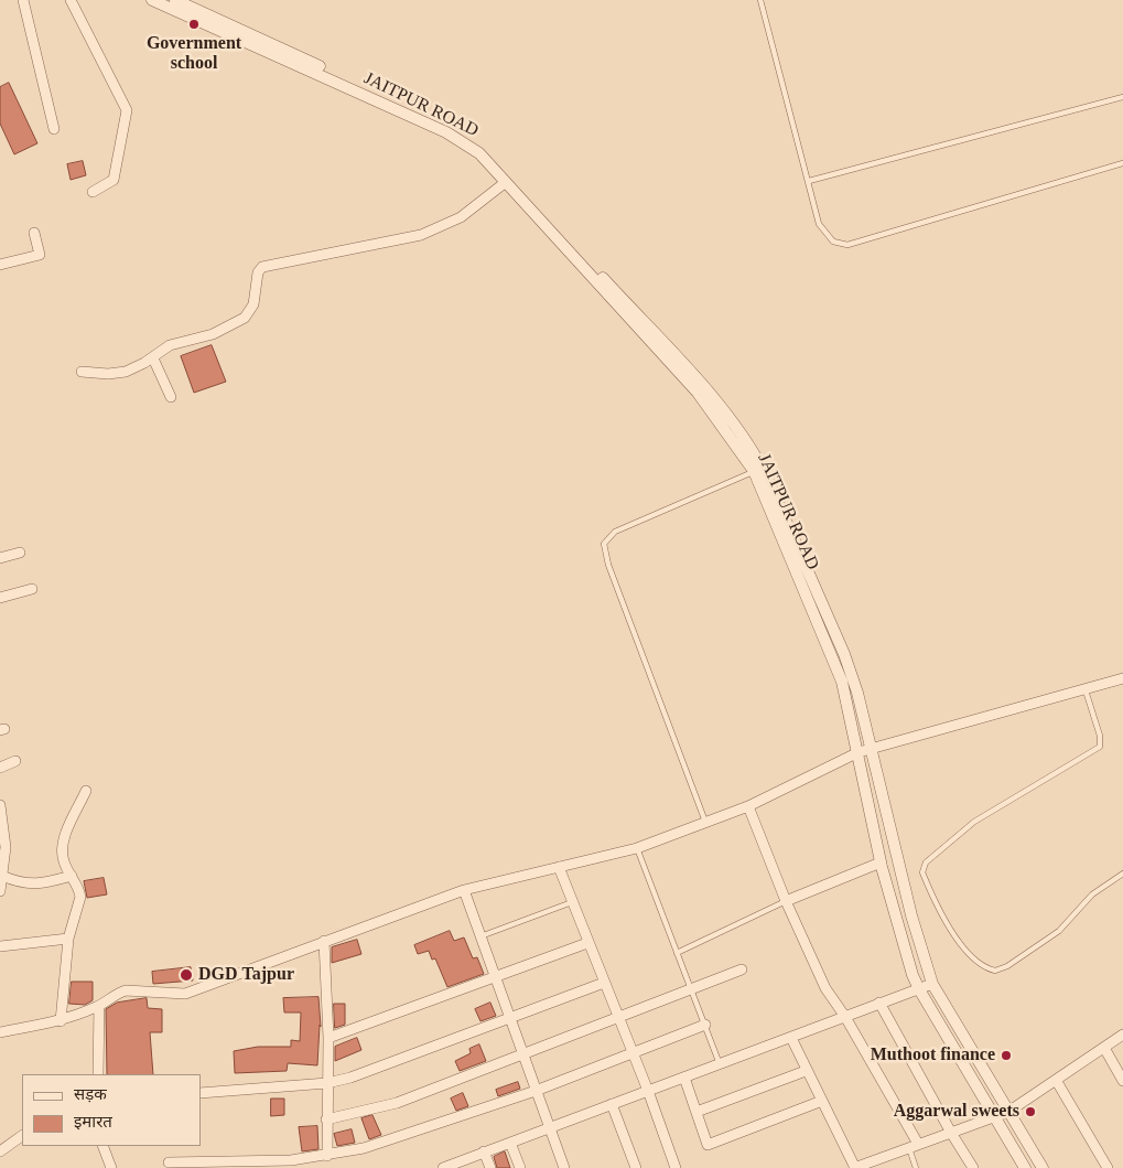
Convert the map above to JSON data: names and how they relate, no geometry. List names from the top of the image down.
{
  "streets": {
    "street": ["JAITPUR ROAD"]
  },
  "places": [
    "Government school",
    "DGD Tajpur",
    "Muthoot finance",
    "Aggarwal sweets"
  ],
  "legend": ["सड़क", "इमारत"]
}
